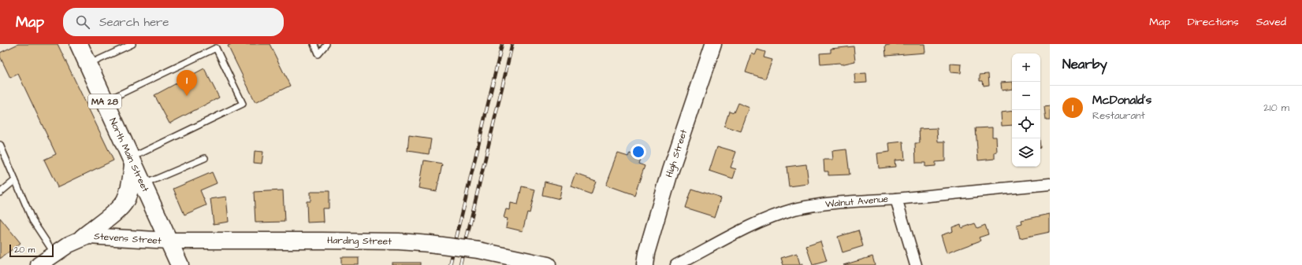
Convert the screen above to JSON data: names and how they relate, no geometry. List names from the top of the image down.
{
  "streets": {
    "main road": [
      "MA 28",
      "High Street",
      "North Main Street",
      "Stevens Street",
      "Harding Street"
    ],
    "street": ["Walnut Avenue"]
  },
  "crossings": [
    ["North Main Street", "Stevens Street"],
    ["North Main Street", "Harding Street"],
    ["Stevens Street", "Harding Street"]
  ],
  "scale_bar": "20 m",
  "page": {
    "header": "Map",
    "search": "Search here",
    "nav": ["Map", "Directions", "Saved"],
    "heading": "Nearby",
    "map_buttons": ["+", "−"],
    "pins": "1",
    "list": [
      {
        "mark": "1",
        "name": "McDonald's",
        "note": "Restaurant",
        "value": "210 m"
      }
    ],
    "scale": "20 m"
  }
}
